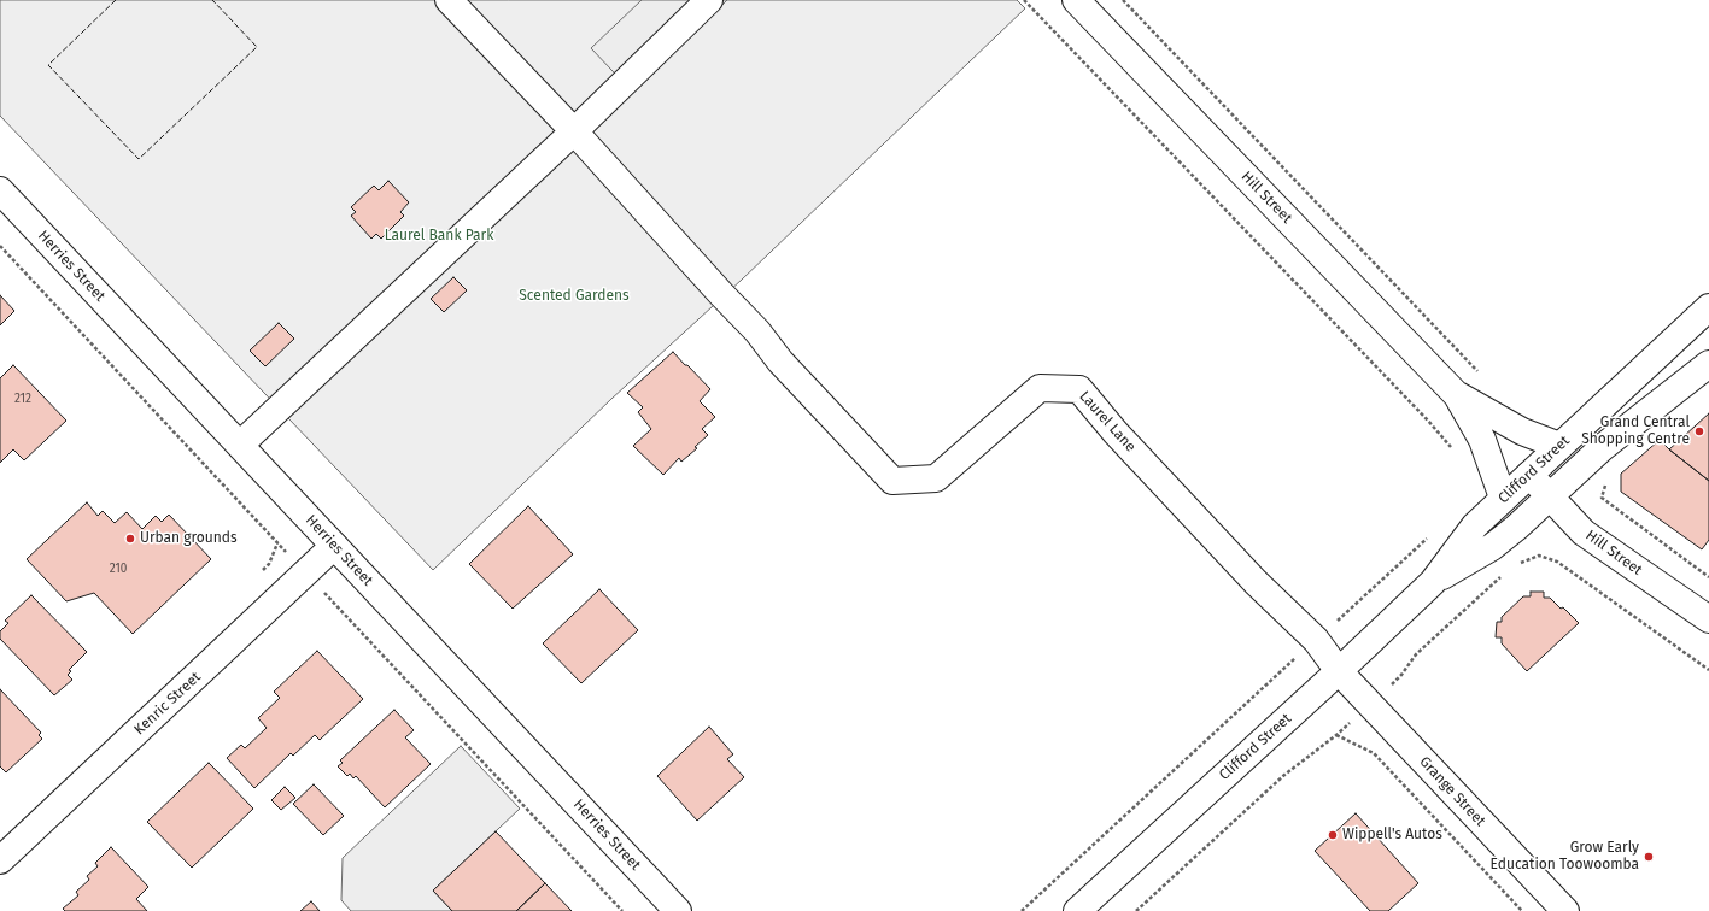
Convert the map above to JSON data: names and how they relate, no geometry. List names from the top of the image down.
{
  "streets": {
    "street": [
      "Hill Street",
      "Herries Street",
      "Laurel Lane",
      "Clifford Street",
      "Kenric Street",
      "Grange Street"
    ]
  },
  "crossings": [
    ["Hill Street", "Clifford Street"],
    ["Herries Street", "Kenric Street"],
    ["Laurel Lane", "Clifford Street"],
    ["Laurel Lane", "Grange Street"],
    ["Clifford Street", "Grange Street"]
  ],
  "parks": ["Laurel Bank Park", "Scented Gardens"],
  "places": [
    "Grand Central Shopping Centre",
    "Urban grounds",
    "Wippell's Autos",
    "Grow Early Education Toowoomba"
  ],
  "house_numbers": ["212", "210"]
}
